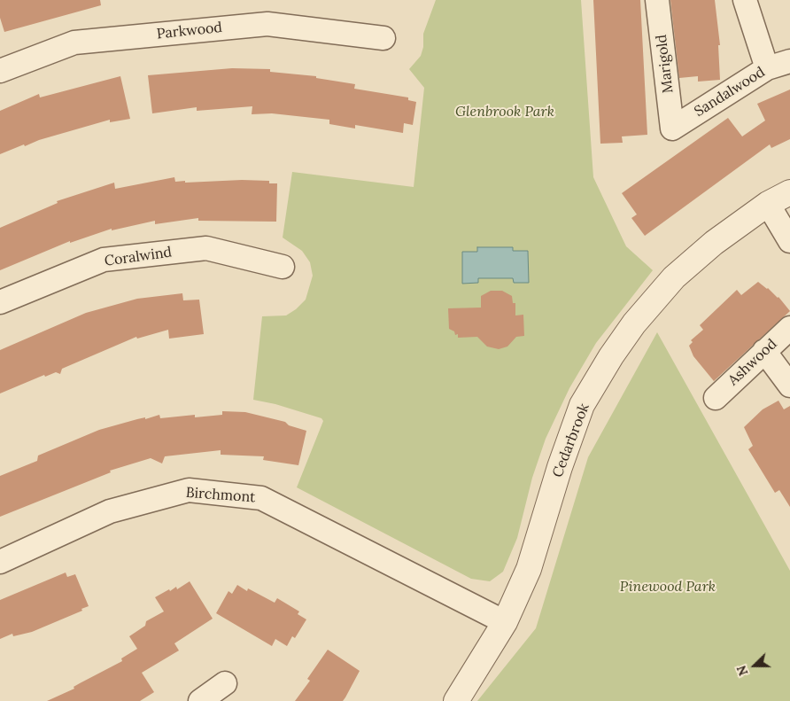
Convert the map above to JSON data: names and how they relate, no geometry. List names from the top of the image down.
{
  "streets": {
    "street": [
      "Parkwood",
      "Marigold",
      "Sandalwood",
      "Coralwind",
      "Ashwood",
      "Cedarbrook",
      "Birchmont"
    ]
  },
  "crossings": [
    ["Marigold", "Sandalwood"],
    ["Cedarbrook", "Birchmont"]
  ],
  "parks": ["Glenbrook Park", "Pinewood Park"],
  "north": "left"
}
